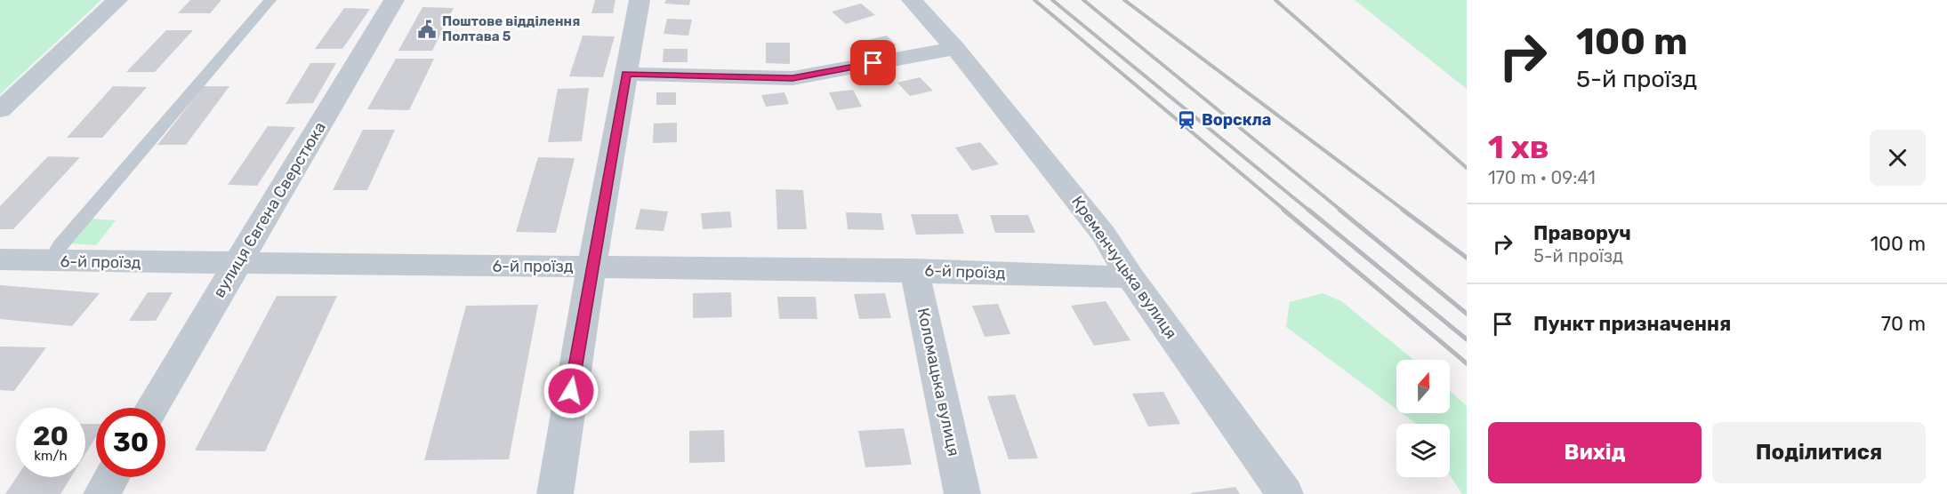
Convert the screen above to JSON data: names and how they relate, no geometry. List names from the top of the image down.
{
  "streets": {
    "street": [
      "вулиця Євгена Сверстюка",
      "6-й проїзд",
      "Кременчуцька вулиця",
      "Коломацька вулиця"
    ]
  },
  "crossings": [
    ["вулиця Євгена Сверстюка", "6-й проїзд"],
    ["6-й проїзд", "Кременчуцька вулиця"],
    ["6-й проїзд", "Коломацька вулиця"]
  ],
  "places": {
    "public building": ["Поштове відділення Полтава 5"],
    "station": ["Ворскла"]
  },
  "north": "top",
  "page": {
    "turn": ["100 m", "5-й проїзд"],
    "heading": ["1 хв", "170 m · 09:41"],
    "list": [
      {
        "name": "Праворуч",
        "note": "5-й проїзд",
        "value": "100 m"
      },
      {
        "name": "Пункт призначення",
        "value": "70 m"
      }
    ],
    "speed": "20 km/h",
    "limit": "30",
    "buttons": ["Вихід", "Поділитися"]
  }
}
